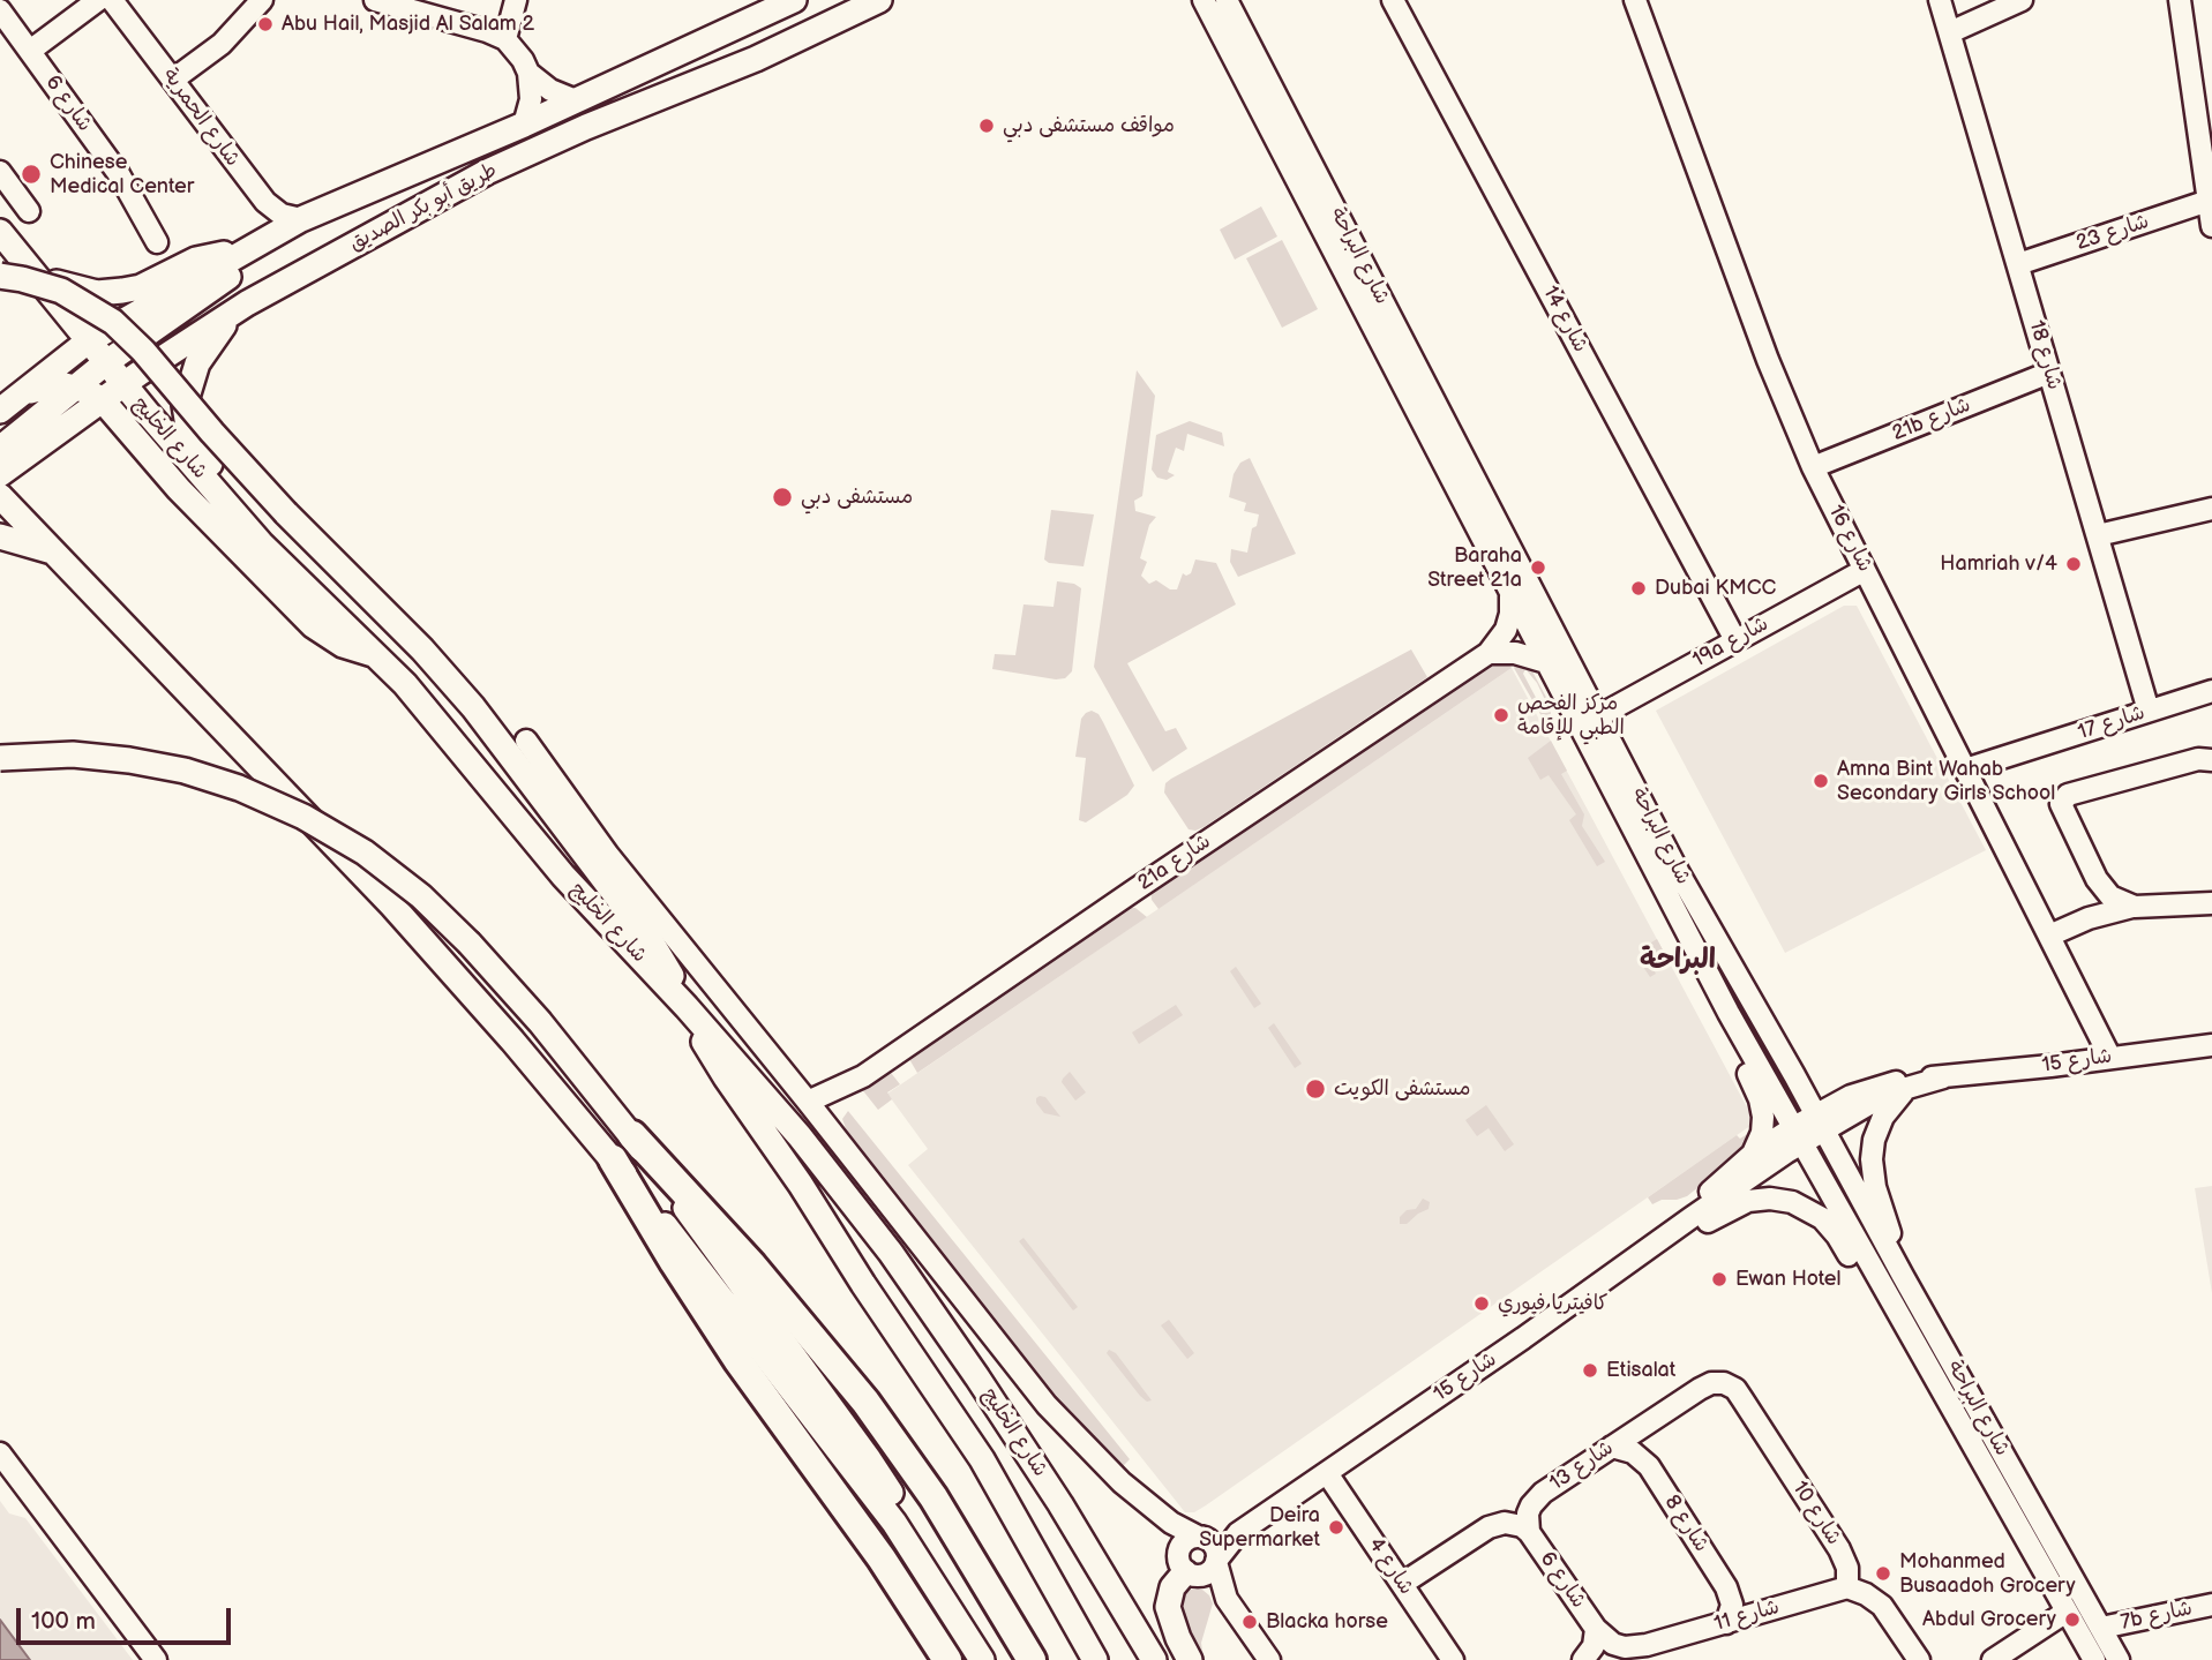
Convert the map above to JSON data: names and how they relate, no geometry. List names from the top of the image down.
{
  "streets": {
    "main road": ["طريق أبو بكر الصديق", "شارع الخليج"],
    "street": [
      "شارع 6",
      "شارع الحمرية",
      "شارع 23",
      "شارع البراحة",
      "شارع 14",
      "شارع 18",
      "21b شارع",
      "شارع 16",
      "19a شارع",
      "شارع 17",
      "21a شارع",
      "شارع 15",
      "شارع 13",
      "شارع 10",
      "شارع 8",
      "شارع 4",
      "شارع 11",
      "7b شارع"
    ]
  },
  "crossings": [
    ["شارع 6", "شارع 13"],
    ["شارع 6", "شارع 11"],
    ["شارع الحمرية", "طريق أبو بكر الصديق"],
    ["طريق أبو بكر الصديق", "شارع الخليج"],
    ["شارع 23", "شارع 18"],
    ["شارع البراحة", "19a شارع"],
    ["شارع البراحة", "21a شارع"],
    ["شارع البراحة", "شارع 15"],
    ["شارع البراحة", "7b شارع"],
    ["شارع 14", "19a شارع"],
    ["شارع 18", "21b شارع"],
    ["شارع 18", "شارع 17"],
    ["21b شارع", "شارع 16"],
    ["شارع 16", "19a شارع"],
    ["شارع 16", "شارع 17"],
    ["شارع 16", "شارع 15"],
    ["شارع 15", "شارع 4"],
    ["شارع 13", "شارع 10"],
    ["شارع 13", "شارع 8"],
    ["شارع 10", "شارع 11"],
    ["شارع 8", "شارع 11"]
  ],
  "districts": ["البراحة"],
  "places": [
    "Abu Hail, Masjid Al Salam 2",
    "مواقف مستشفى دبي",
    "Chinese Medical Center",
    "مستشفى دبي",
    "Hamriah v/4",
    "Baraha Street 21a",
    "Dubai KMCC",
    "مركز الفحص الطبي للإقامة",
    "Amna Bint Wahab Secondary Girls School",
    "مستشفى الكويت",
    "Ewan Hotel",
    "كافيتريا فيوري",
    "Etisalat",
    "Deira Supermarket",
    "Mohanmed Busaadoh Grocery",
    "Abdul Grocery",
    "Blacka horse"
  ],
  "scale_bar": "100 m"
}
